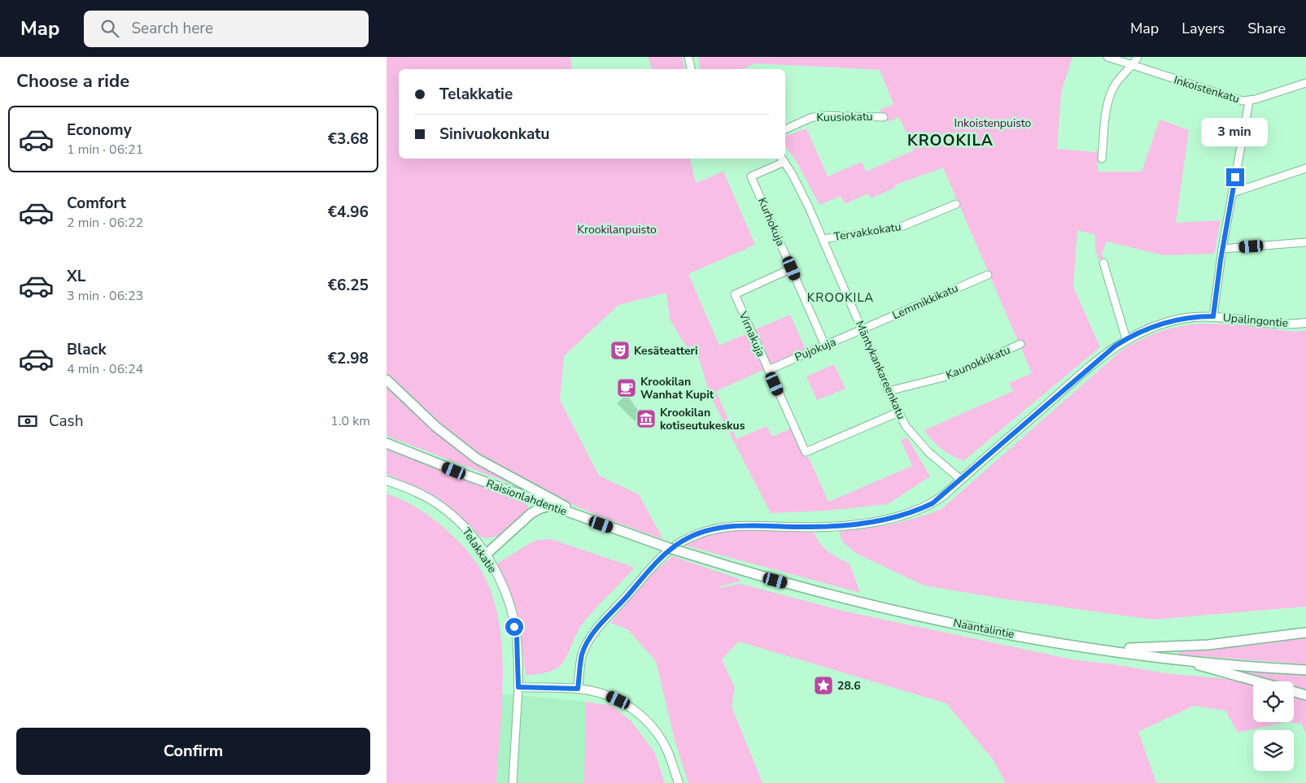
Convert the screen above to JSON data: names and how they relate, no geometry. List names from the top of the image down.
{
  "streets": {
    "main road": ["Raisionlahdentie", "Naantalintie"],
    "street": [
      "Inkoistenkatu",
      "Kuusiokatu",
      "Kurhokuja",
      "Tervakkokatu",
      "Lemmikkikatu",
      "Upalingontie",
      "Virnakuja",
      "Pujokuja",
      "Kaunokkikatu",
      "Mäntykankareenkatu",
      "Telakkatie"
    ]
  },
  "crossings": [
    ["Kurhokuja", "Virnakuja"],
    ["Kurhokuja", "Pujokuja"],
    ["Kurhokuja", "Mäntykankareenkatu"],
    ["Tervakkokatu", "Mäntykankareenkatu"],
    ["Lemmikkikatu", "Pujokuja"],
    ["Lemmikkikatu", "Mäntykankareenkatu"],
    ["Upalingontie", "Mäntykankareenkatu"],
    ["Virnakuja", "Pujokuja"],
    ["Virnakuja", "Mäntykankareenkatu"],
    ["Pujokuja", "Mäntykankareenkatu"],
    ["Kaunokkikatu", "Mäntykankareenkatu"],
    ["Raisionlahdentie", "Naantalintie"]
  ],
  "districts": ["KROOKILA", "KROOKILA"],
  "parks": ["Inkoistenpuisto", "Krookilanpuisto"],
  "places": {
    "theatre": ["Kesäteatteri"],
    "cafe": ["Krookilan Wanhat Kupit"],
    "museum": ["Krookilan kotiseutukeskus"],
    "place": ["28.6"]
  },
  "page": {
    "header": "Map",
    "search": "Search here",
    "nav": ["Map", "Layers", "Share"],
    "heading": "Choose a ride",
    "banner": ["Telakkatie", "Sinivuokonkatu"],
    "list": [
      {
        "name": "Economy",
        "note": "1 min · 06:21",
        "value": "€3.68"
      },
      {
        "name": "Comfort",
        "note": "2 min · 06:22",
        "value": "€4.96"
      },
      {
        "name": "XL",
        "note": "3 min · 06:23",
        "value": "€6.25"
      },
      {
        "name": "Black",
        "note": "4 min · 06:24",
        "value": "€2.98"
      }
    ],
    "bubble": "3 min",
    "pay": ["Cash", "1.0 km"],
    "buttons": "Confirm"
  }
}
